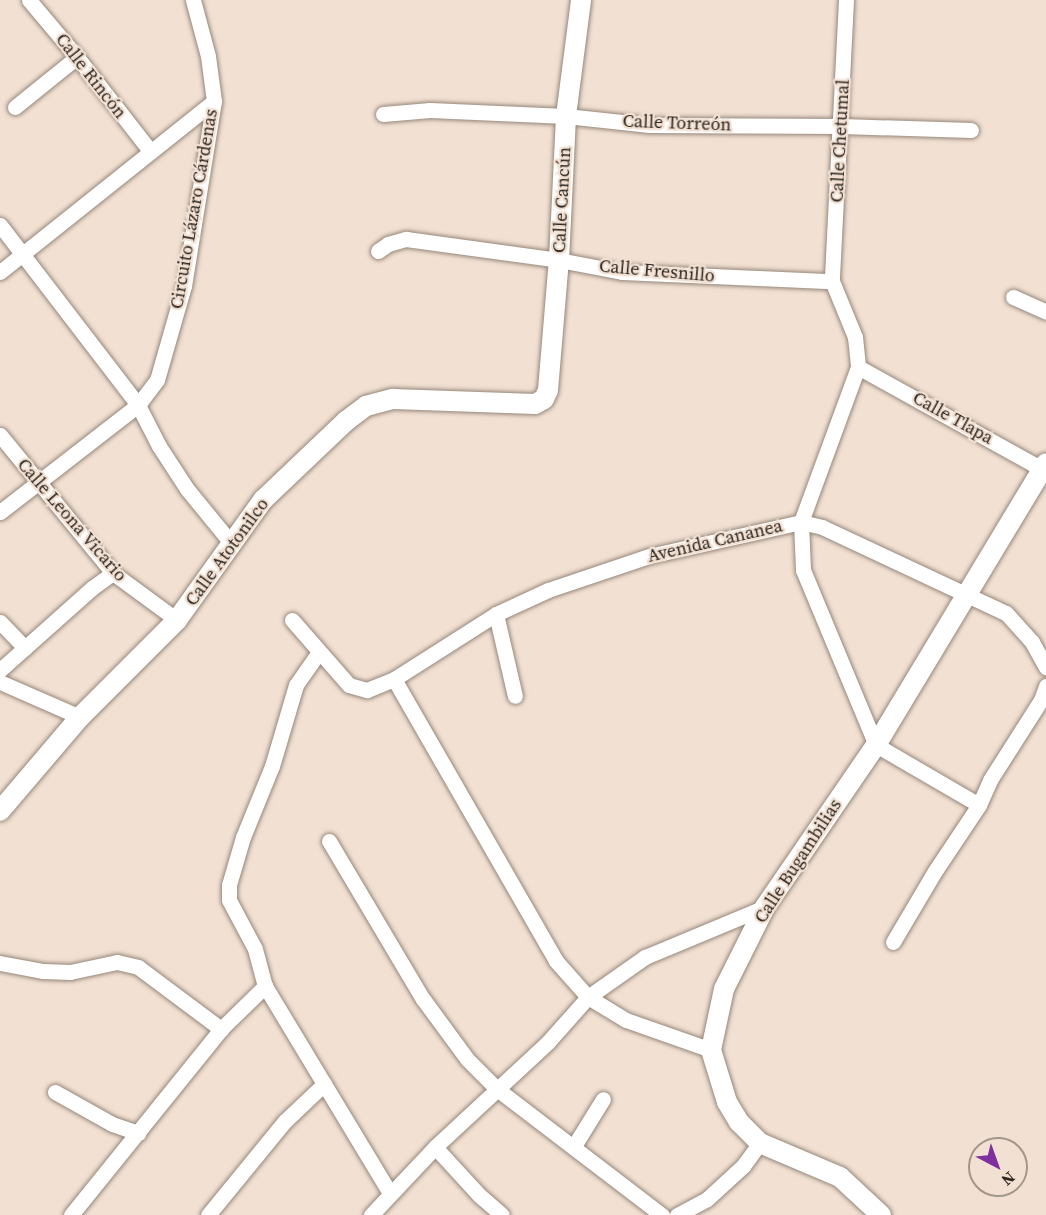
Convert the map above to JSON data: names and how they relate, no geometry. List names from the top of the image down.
{
  "streets": {
    "street": [
      "Calle Rincón",
      "Calle Torreón",
      "Calle Chetumal",
      "Calle Cancún",
      "Circuito Lázaro Cárdenas",
      "Calle Fresnillo",
      "Calle Tlapa",
      "Calle Leona Vicario",
      "Avenida Cananea",
      "Calle Atotonilco",
      "Calle Bugambilias"
    ]
  },
  "crossings": [
    ["Calle Rincón", "Circuito Lázaro Cárdenas"],
    ["Calle Torreón", "Calle Chetumal"],
    ["Calle Torreón", "Calle Cancún"],
    ["Calle Chetumal", "Calle Fresnillo"],
    ["Calle Cancún", "Calle Fresnillo"],
    ["Calle Cancún", "Calle Atotonilco"],
    ["Circuito Lázaro Cárdenas", "Calle Leona Vicario"],
    ["Calle Tlapa", "Calle Bugambilias"],
    ["Calle Leona Vicario", "Calle Atotonilco"],
    ["Avenida Cananea", "Calle Bugambilias"]
  ],
  "north": "bottom right"
}
